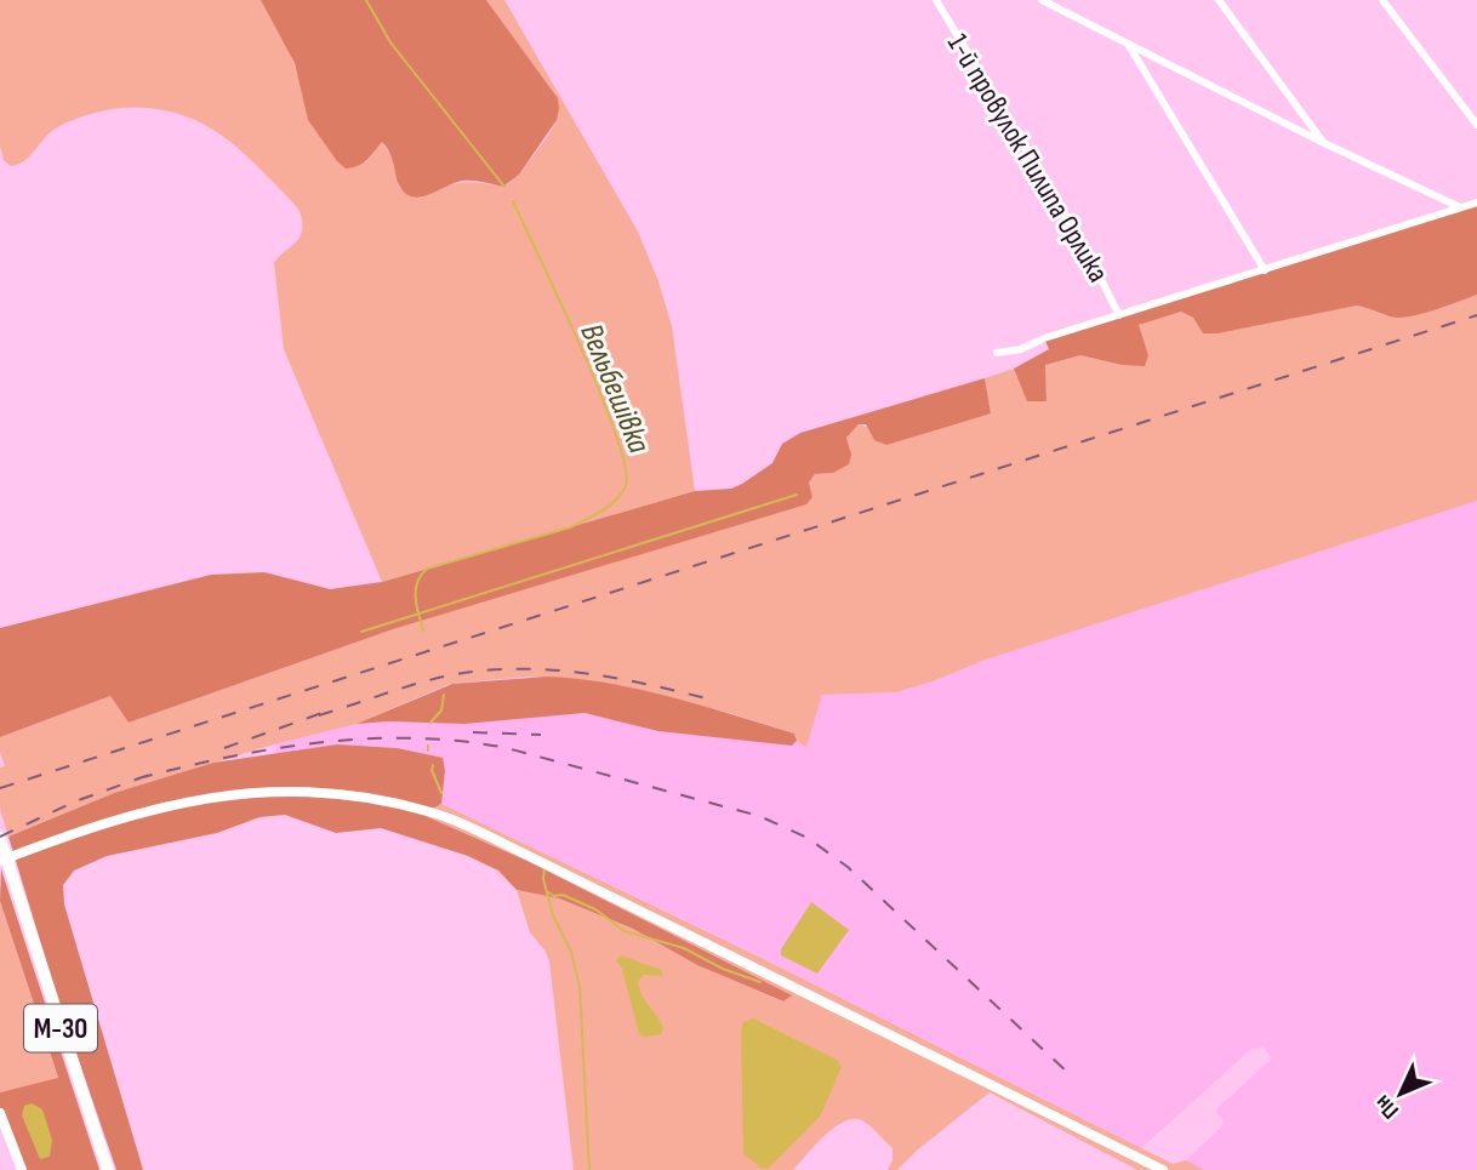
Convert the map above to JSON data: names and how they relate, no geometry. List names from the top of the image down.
{
  "streets": {
    "highway": ["М-30"],
    "street": ["1-й провулок Пилипа Орлика"]
  },
  "water": ["Вельбешівка"],
  "north": "bottom left"
}
